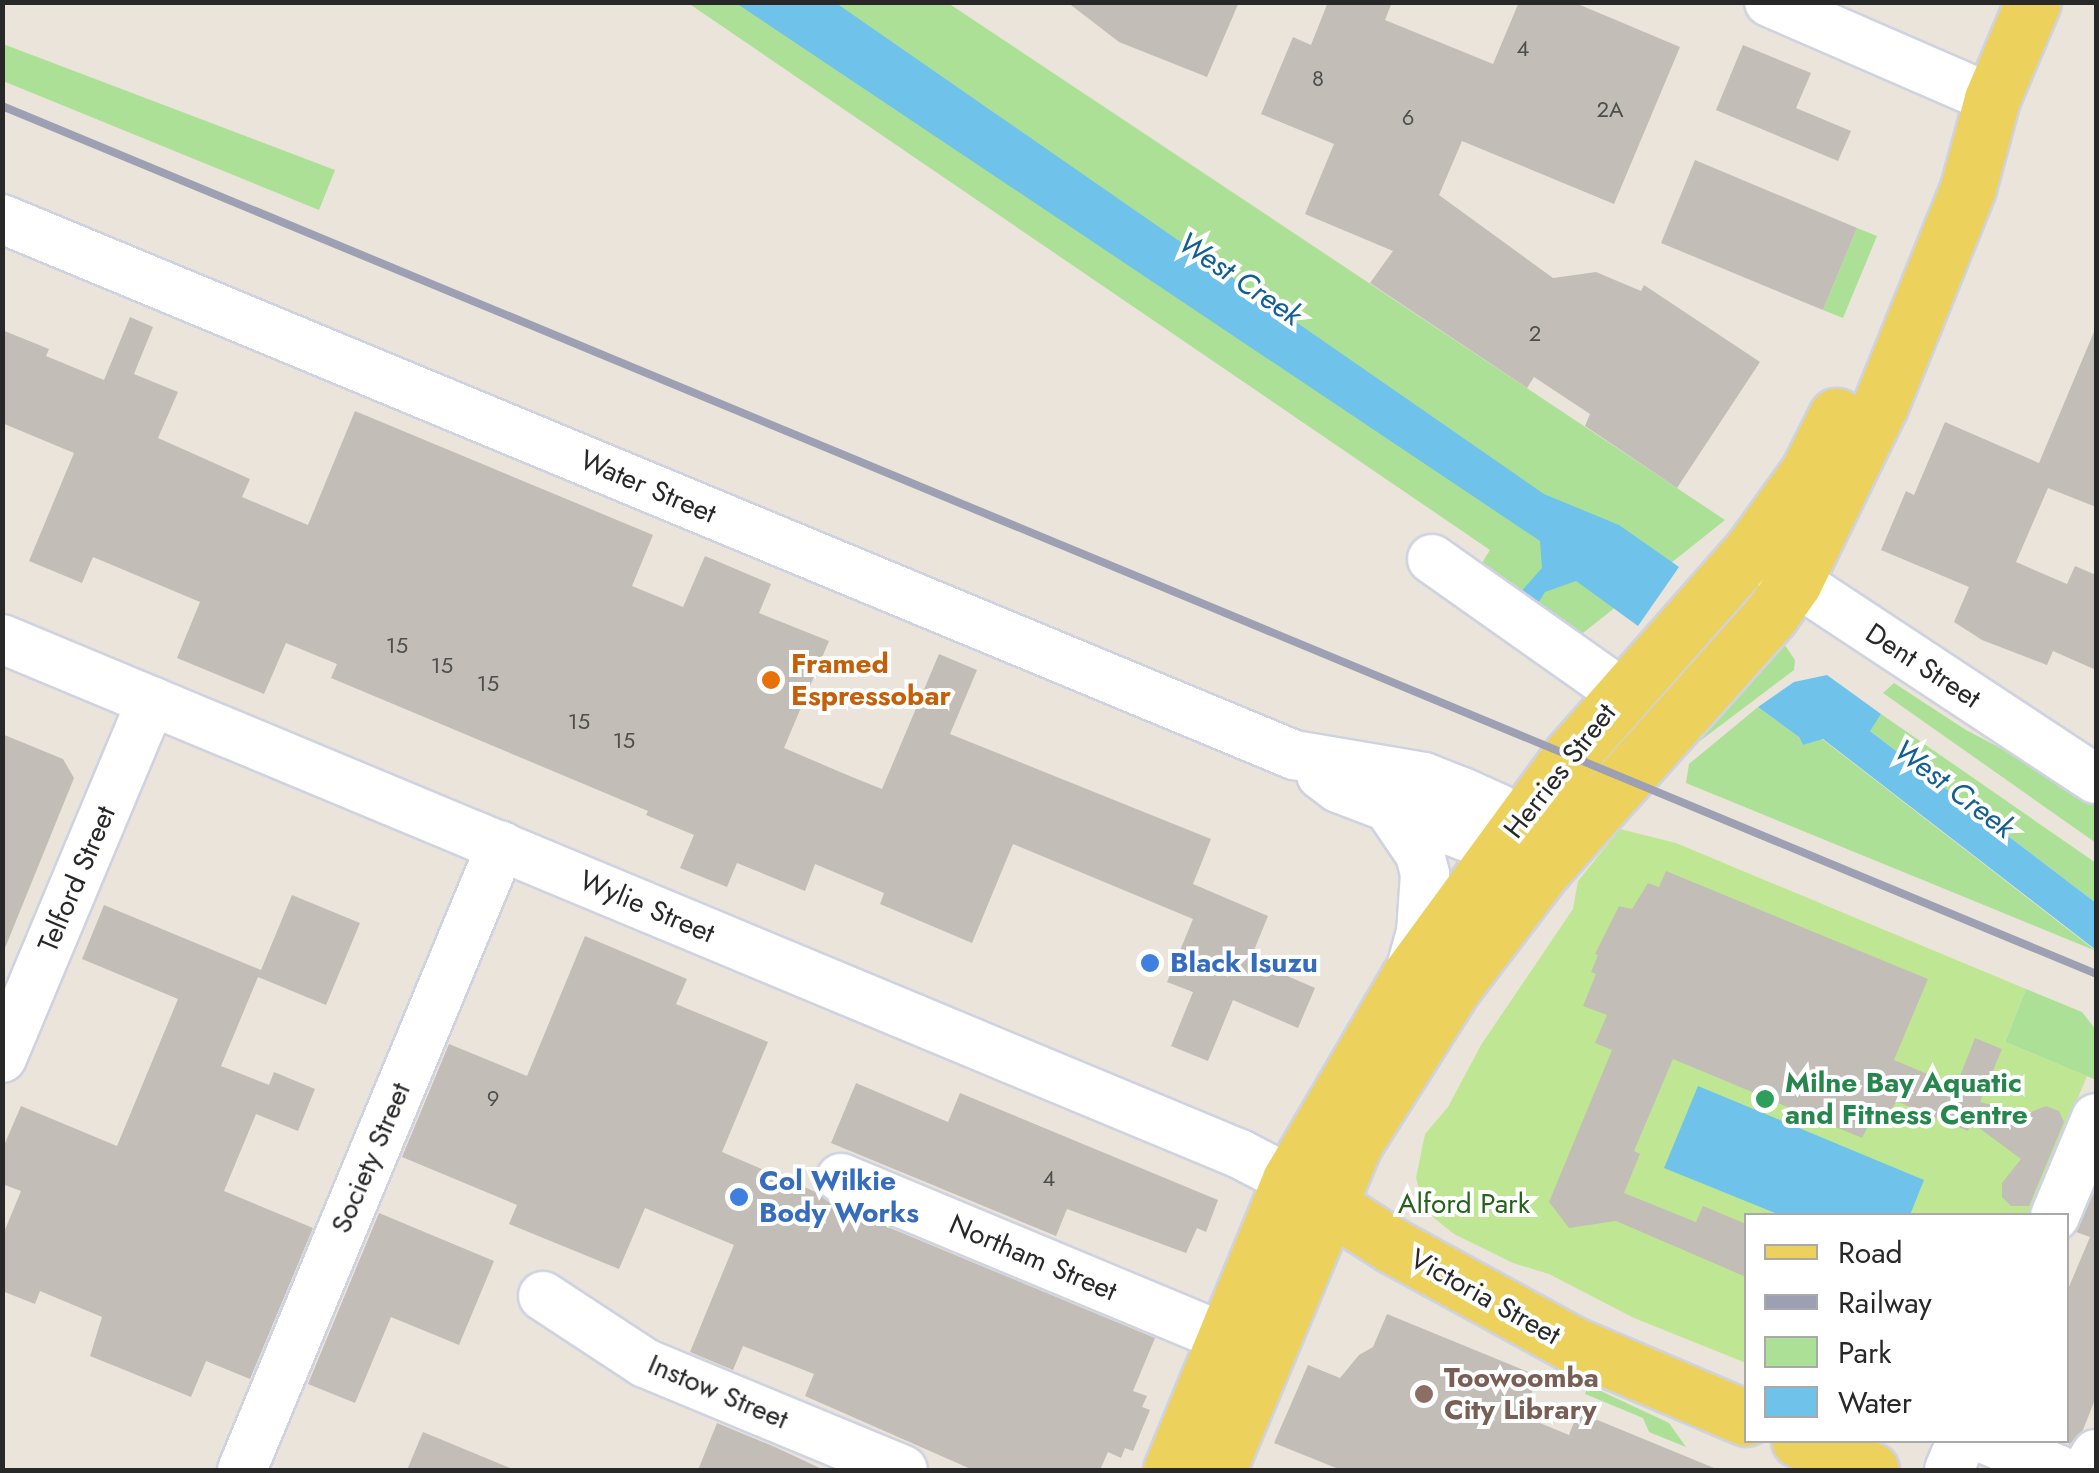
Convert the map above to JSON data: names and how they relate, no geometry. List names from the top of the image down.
{
  "streets": {
    "main road": ["Herries Street", "Victoria Street"],
    "street": [
      "Water Street",
      "Dent Street",
      "Telford Street",
      "Wylie Street",
      "Society Street",
      "Northam Street",
      "Instow Street"
    ]
  },
  "crossings": [
    ["Water Street", "Herries Street"],
    ["Dent Street", "Herries Street"],
    ["Herries Street", "Wylie Street"],
    ["Herries Street", "Northam Street"],
    ["Herries Street", "Victoria Street"],
    ["Telford Street", "Wylie Street"],
    ["Wylie Street", "Society Street"],
    ["Wylie Street", "Victoria Street"]
  ],
  "water": ["West Creek"],
  "parks": ["Alford Park"],
  "places": [
    "Framed Espressobar",
    "Black Isuzu",
    "Milne Bay Aquatic and Fitness Centre",
    "Col Wilkie Body Works",
    "Toowoomba City Library"
  ],
  "house_numbers": [
    "4",
    "8",
    "2A",
    "6",
    "2",
    "15",
    "15",
    "15",
    "15",
    "15",
    "9",
    "4"
  ],
  "legend": [
    "Road",
    "Railway",
    "Park",
    "Water"
  ]
}
